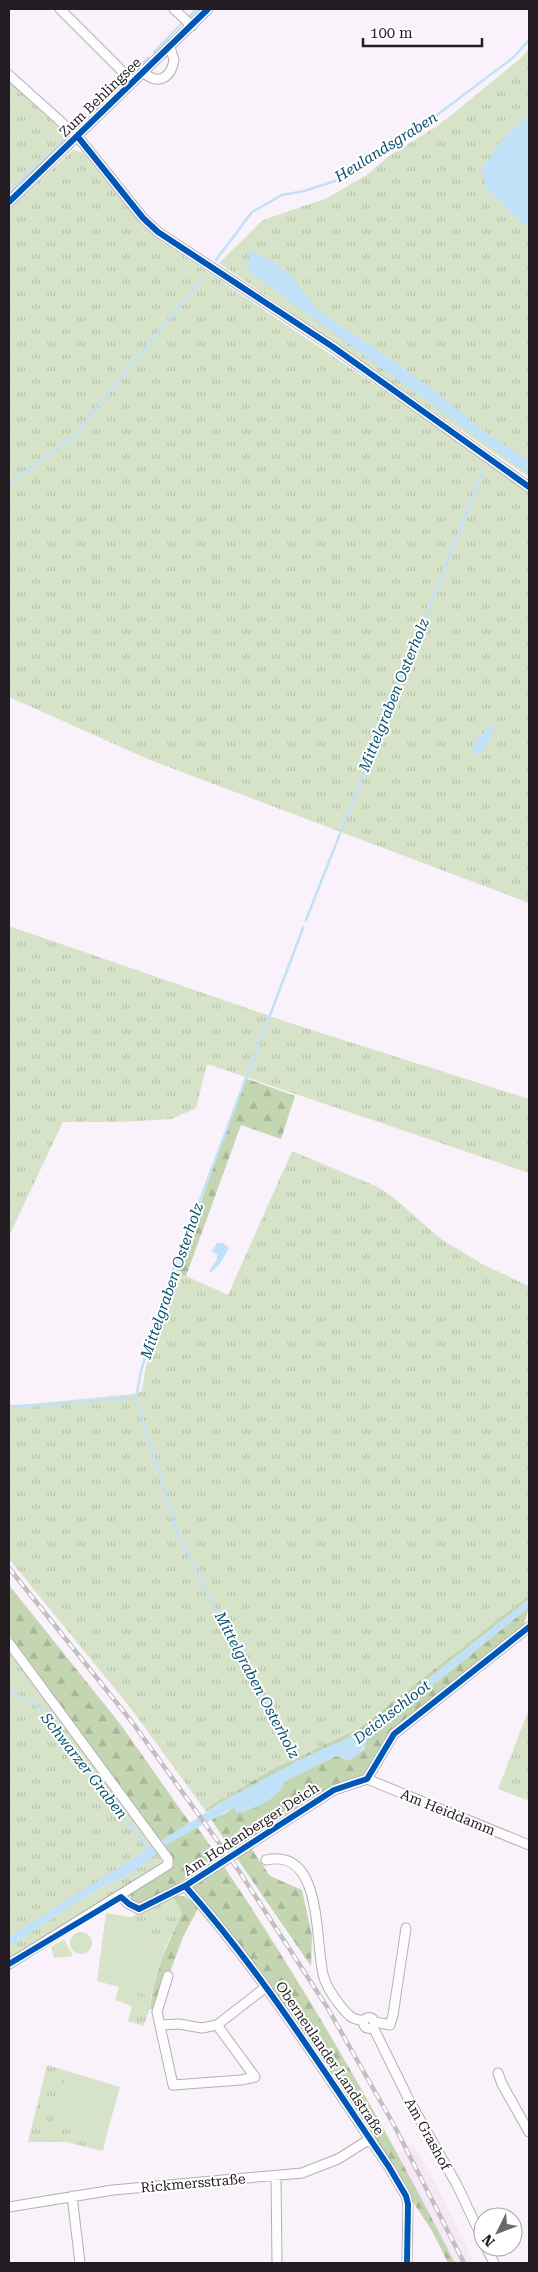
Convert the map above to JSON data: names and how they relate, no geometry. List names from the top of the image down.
{
  "streets": {
    "street": [
      "Zum Behlingsee",
      "Am Heiddamm",
      "Am Hodenberger Deich",
      "Oberneulander Landstraße",
      "Am Grashof",
      "Rickmersstraße"
    ]
  },
  "crossings": [
    ["Am Heiddamm", "Am Hodenberger Deich"],
    ["Am Hodenberger Deich", "Oberneulander Landstraße"],
    ["Oberneulander Landstraße", "Rickmersstraße"]
  ],
  "water": [
    "Heulandsgraben",
    "Mittelgraben Osterholz",
    "Deichschloot",
    "Schwarzer Graben"
  ],
  "scale_bar": "100 m",
  "north": "bottom left"
}
